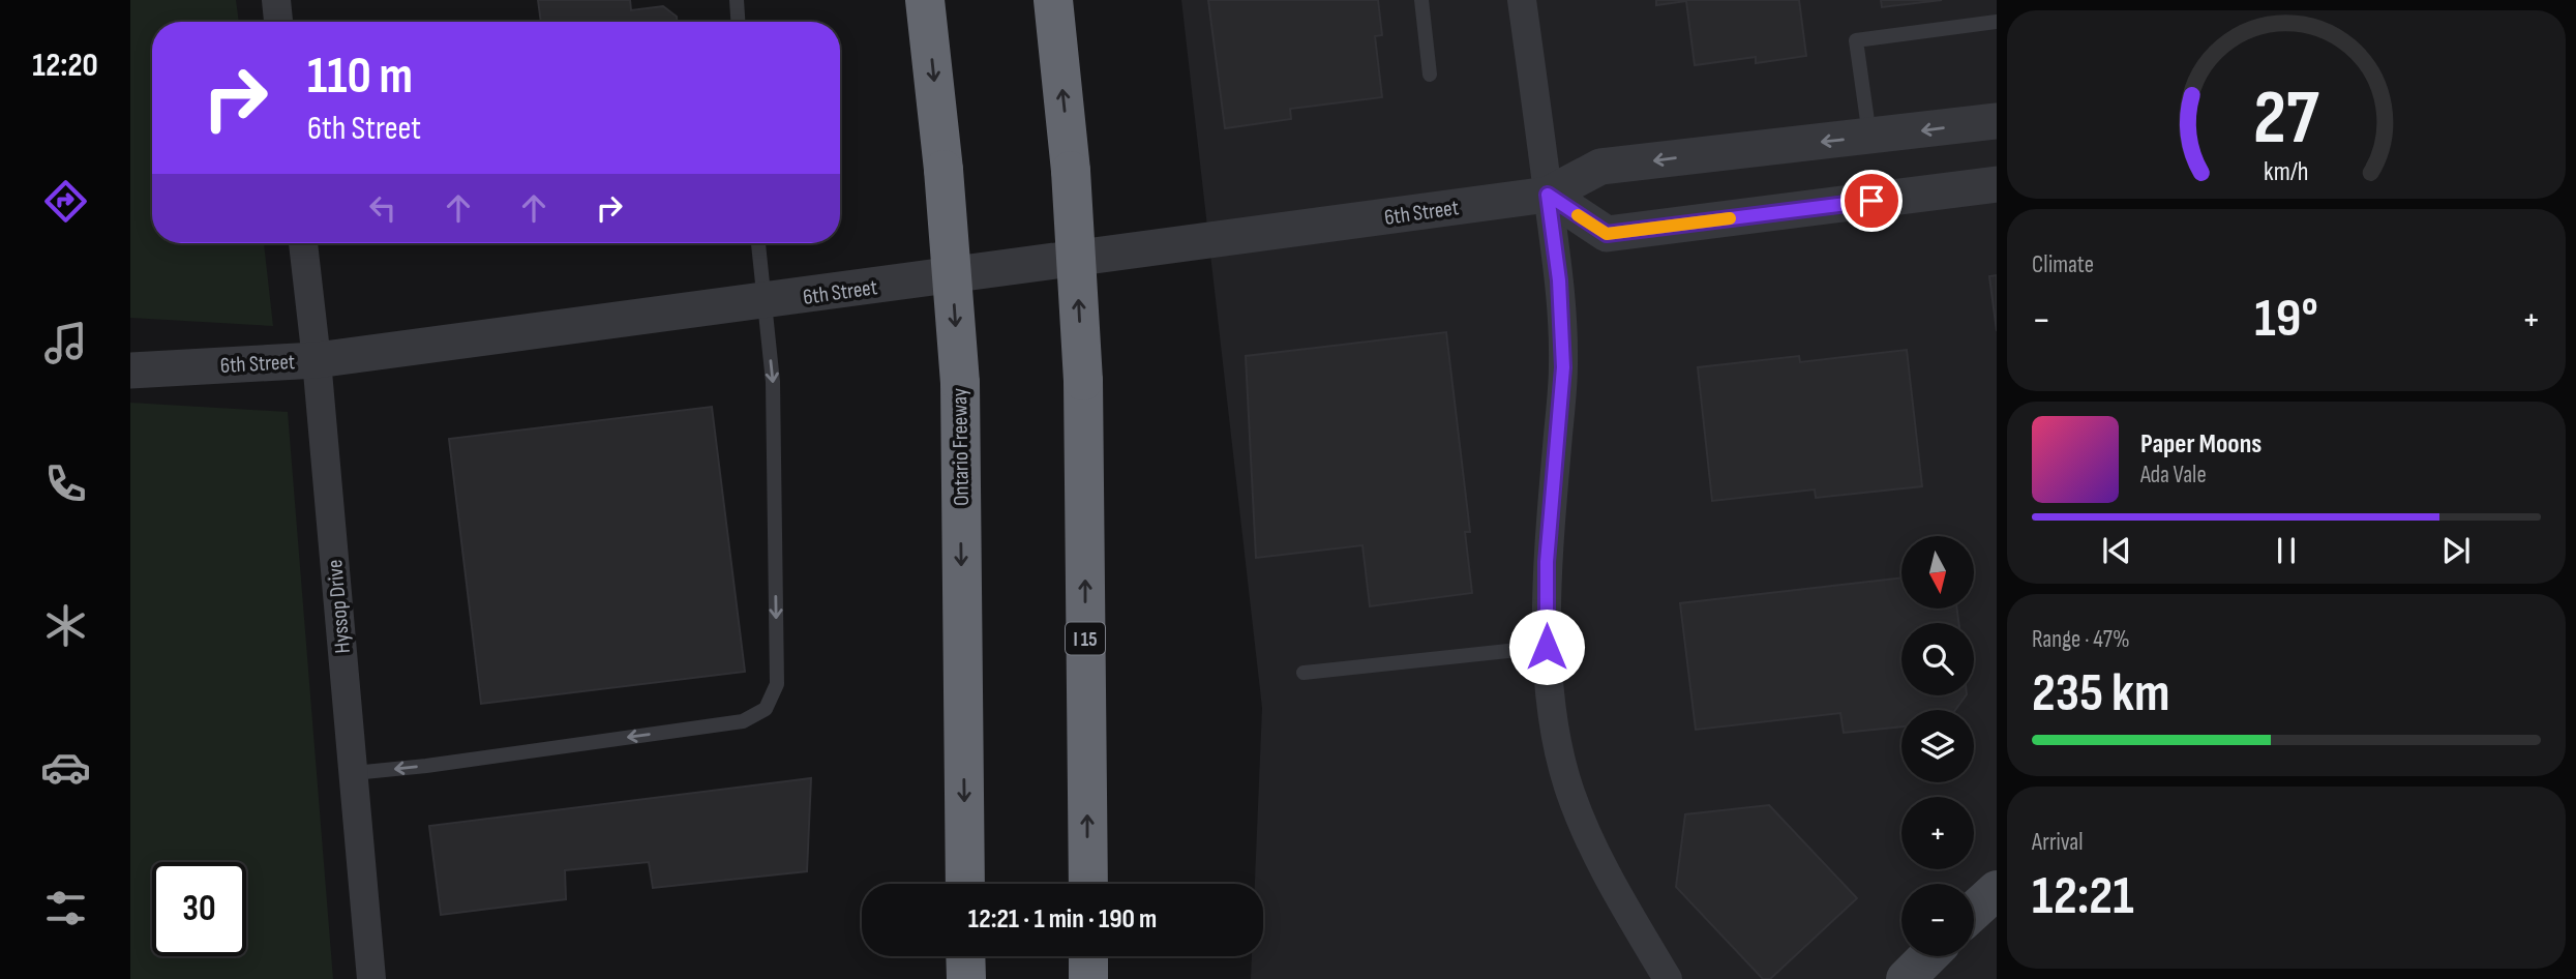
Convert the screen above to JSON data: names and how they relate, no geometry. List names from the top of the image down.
{
  "streets": {
    "highway": ["Ontario Freeway", "I 15"],
    "street": ["6th Street", "Hyssop Drive"]
  },
  "crossings": [
    ["6th Street", "Hyssop Drive"]
  ],
  "north": "bottom",
  "page": {
    "tabs": "12:20",
    "turn": ["110 m", "6th Street"],
    "tile": [
      "Climate",
      ["Range · 47%", "235 km"],
      ["Arrival", "12:21"]
    ],
    "heat": ["−", "19°", "+"],
    "song": ["Paper Moons", "Ada Vale"],
    "map_buttons": ["+", "−"],
    "limit": "30",
    "trip": "12:21 · 1 min · 190 m",
    "gauge": ["27", "km/h"]
  }
}
